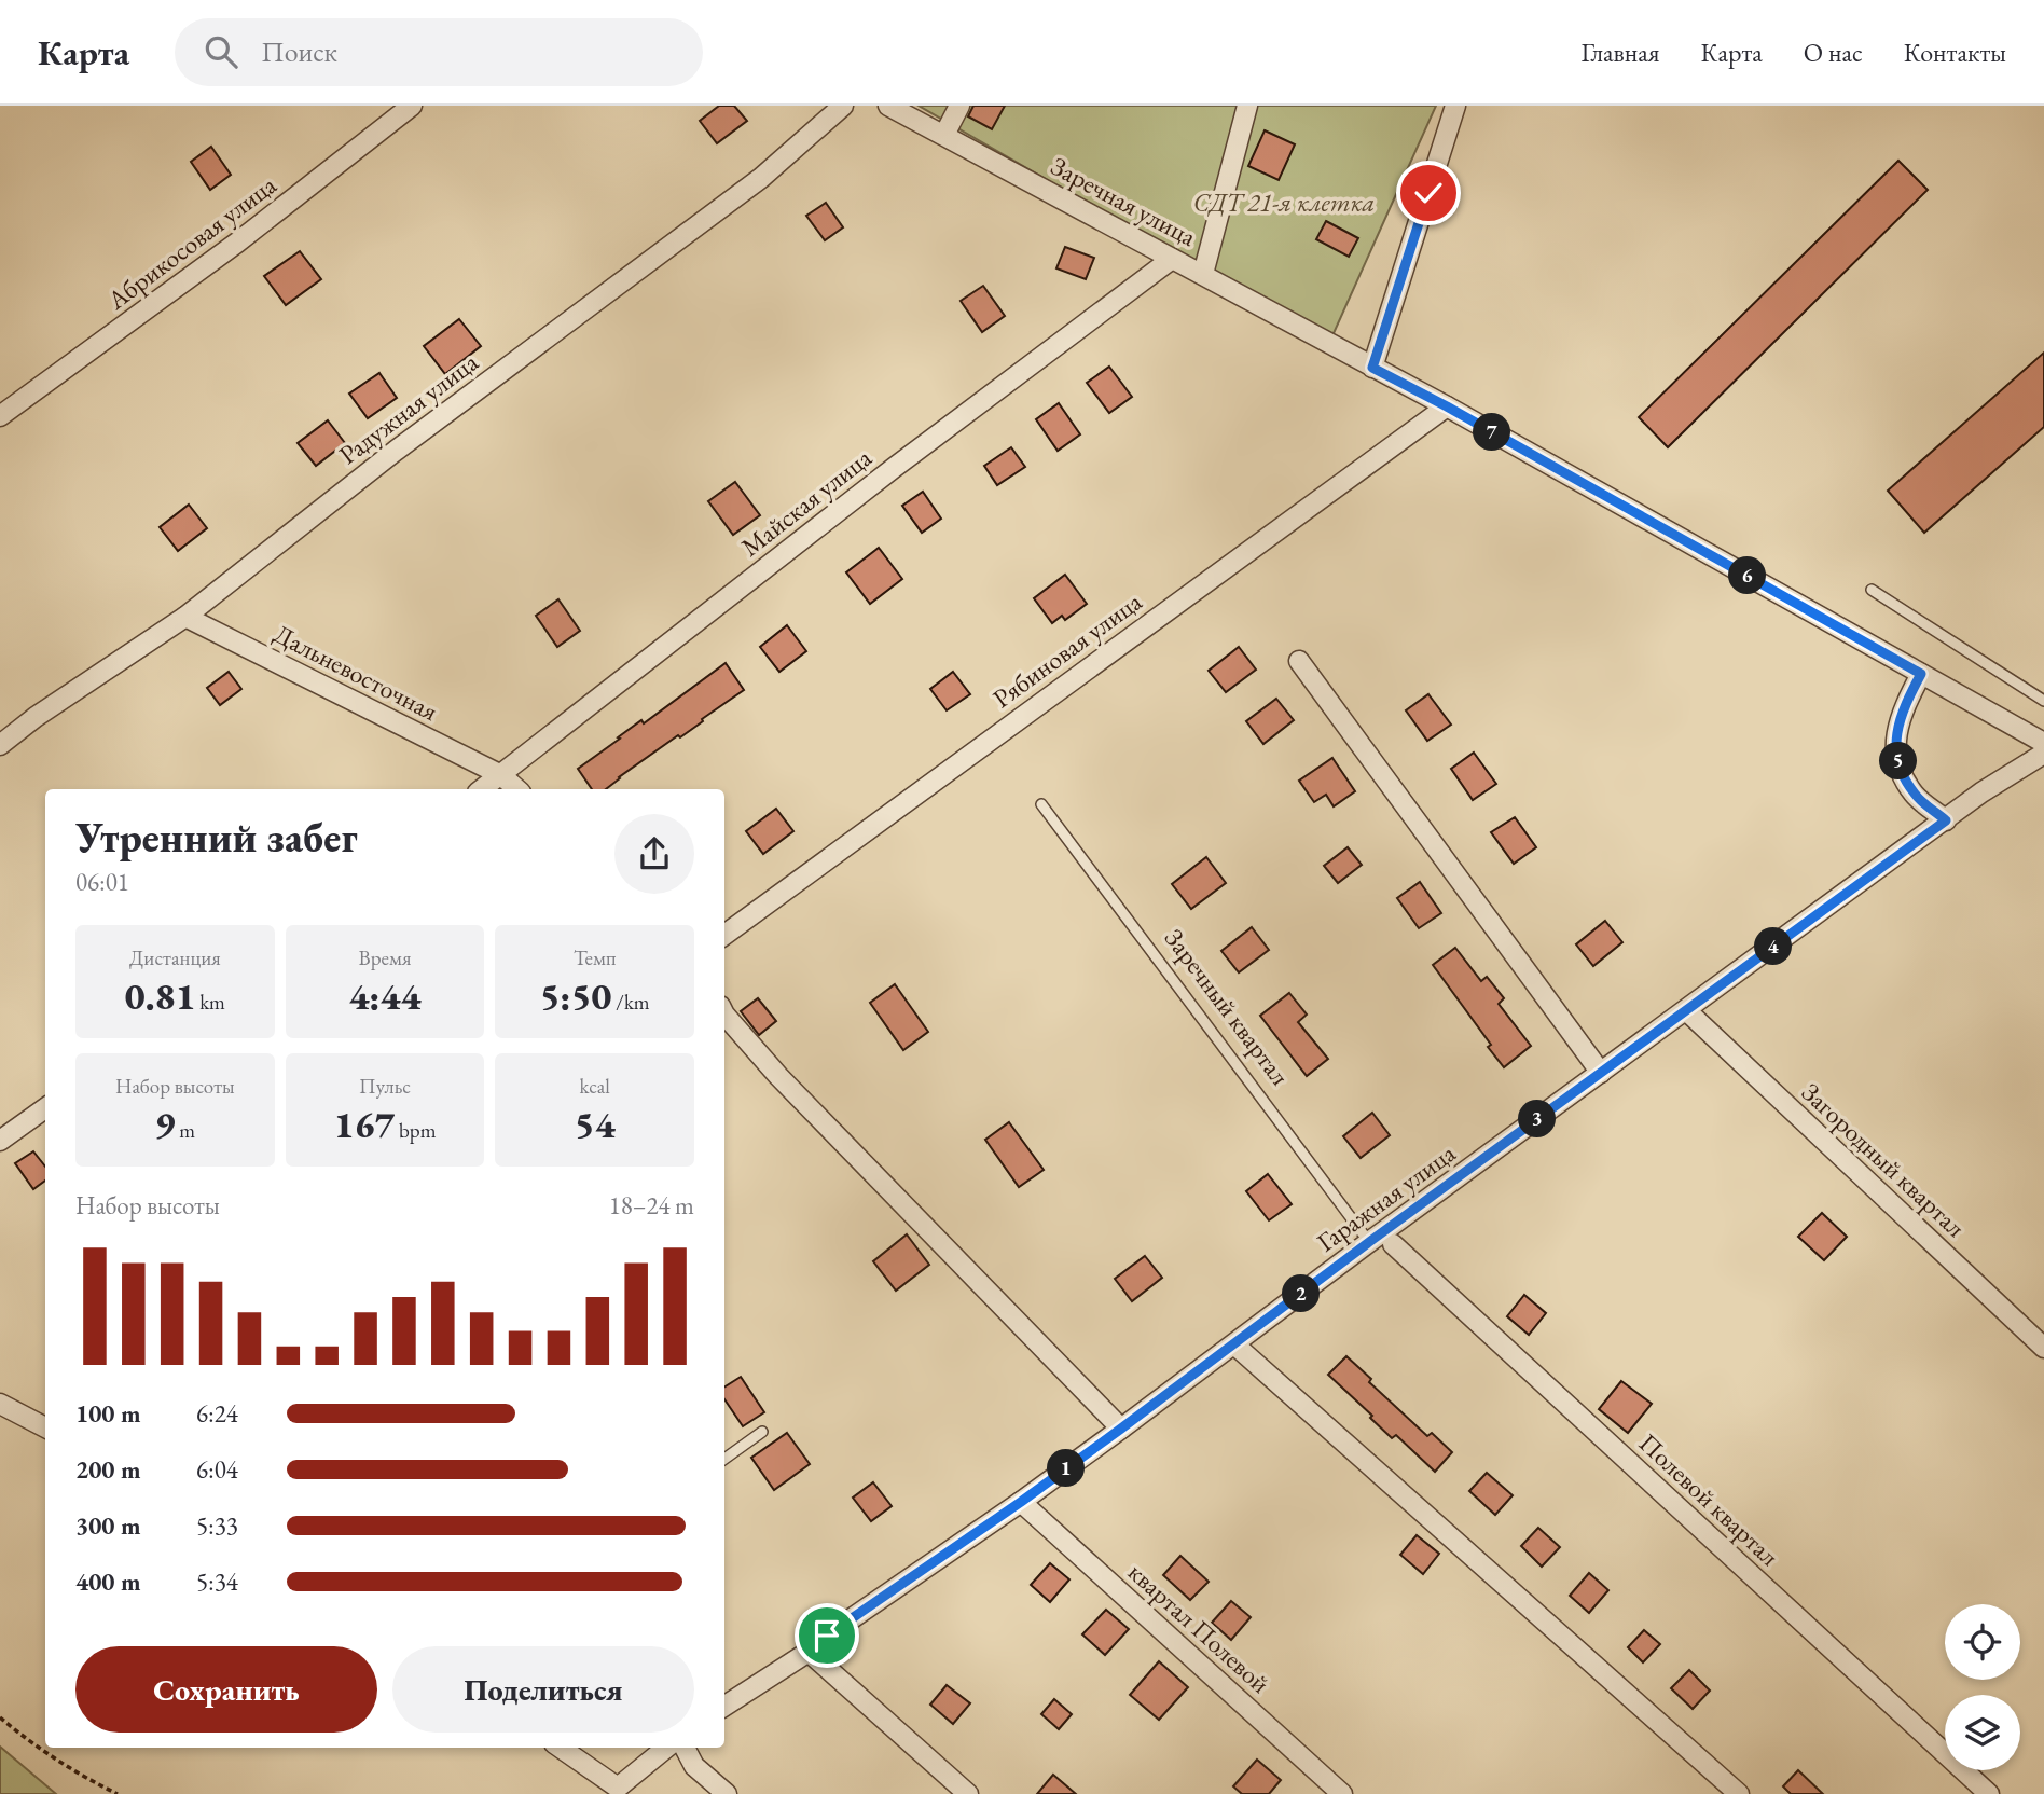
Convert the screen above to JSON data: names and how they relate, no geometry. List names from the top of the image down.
{
  "streets": {
    "street": [
      "Заречная улица",
      "Абрикосовая улица",
      "Радужная улица",
      "Майская улица",
      "Рябиновая улица",
      "Дальневосточная",
      "Загородный квартал",
      "Гаражная улица",
      "Полевой квартал",
      "квартал Полевой"
    ],
    "lane": ["Заречный квартал"]
  },
  "crossings": [
    ["Заречная улица", "Майская улица"],
    ["Заречная улица", "Рябиновая улица"],
    ["Радужная улица", "Дальневосточная"],
    ["Майская улица", "Дальневосточная"],
    ["Заречный квартал", "Гаражная улица"],
    ["Загородный квартал", "Гаражная улица"],
    ["Гаражная улица", "квартал Полевой"]
  ],
  "parks": ["СДТ 21-я клетка"],
  "page": {
    "header": "Карта",
    "search": "Поиск",
    "nav": [
      "Главная",
      "Карта",
      "О нас",
      "Контакты"
    ],
    "pins": [
      "7",
      "6",
      "5",
      "4",
      "3",
      "2",
      "1"
    ],
    "heading": ["Утренний забег", "06:01"],
    "stats": [
      ["Дистанция", "0.81 km"],
      ["Время", "4:44"],
      ["Темп", "5:50 /km"],
      ["Набор высоты", "9 m"],
      ["Пульс", "167 bpm"],
      ["kcal", "54"]
    ],
    "chart": ["Набор высоты", "18–24 m"],
    "list": [
      {
        "name": "100 m",
        "note": "6:24"
      },
      {
        "name": "200 m",
        "note": "6:04"
      },
      {
        "name": "300 m",
        "note": "5:33"
      },
      {
        "name": "400 m",
        "note": "5:34"
      }
    ],
    "buttons": ["Сохранить", "Поделиться"]
  }
}
